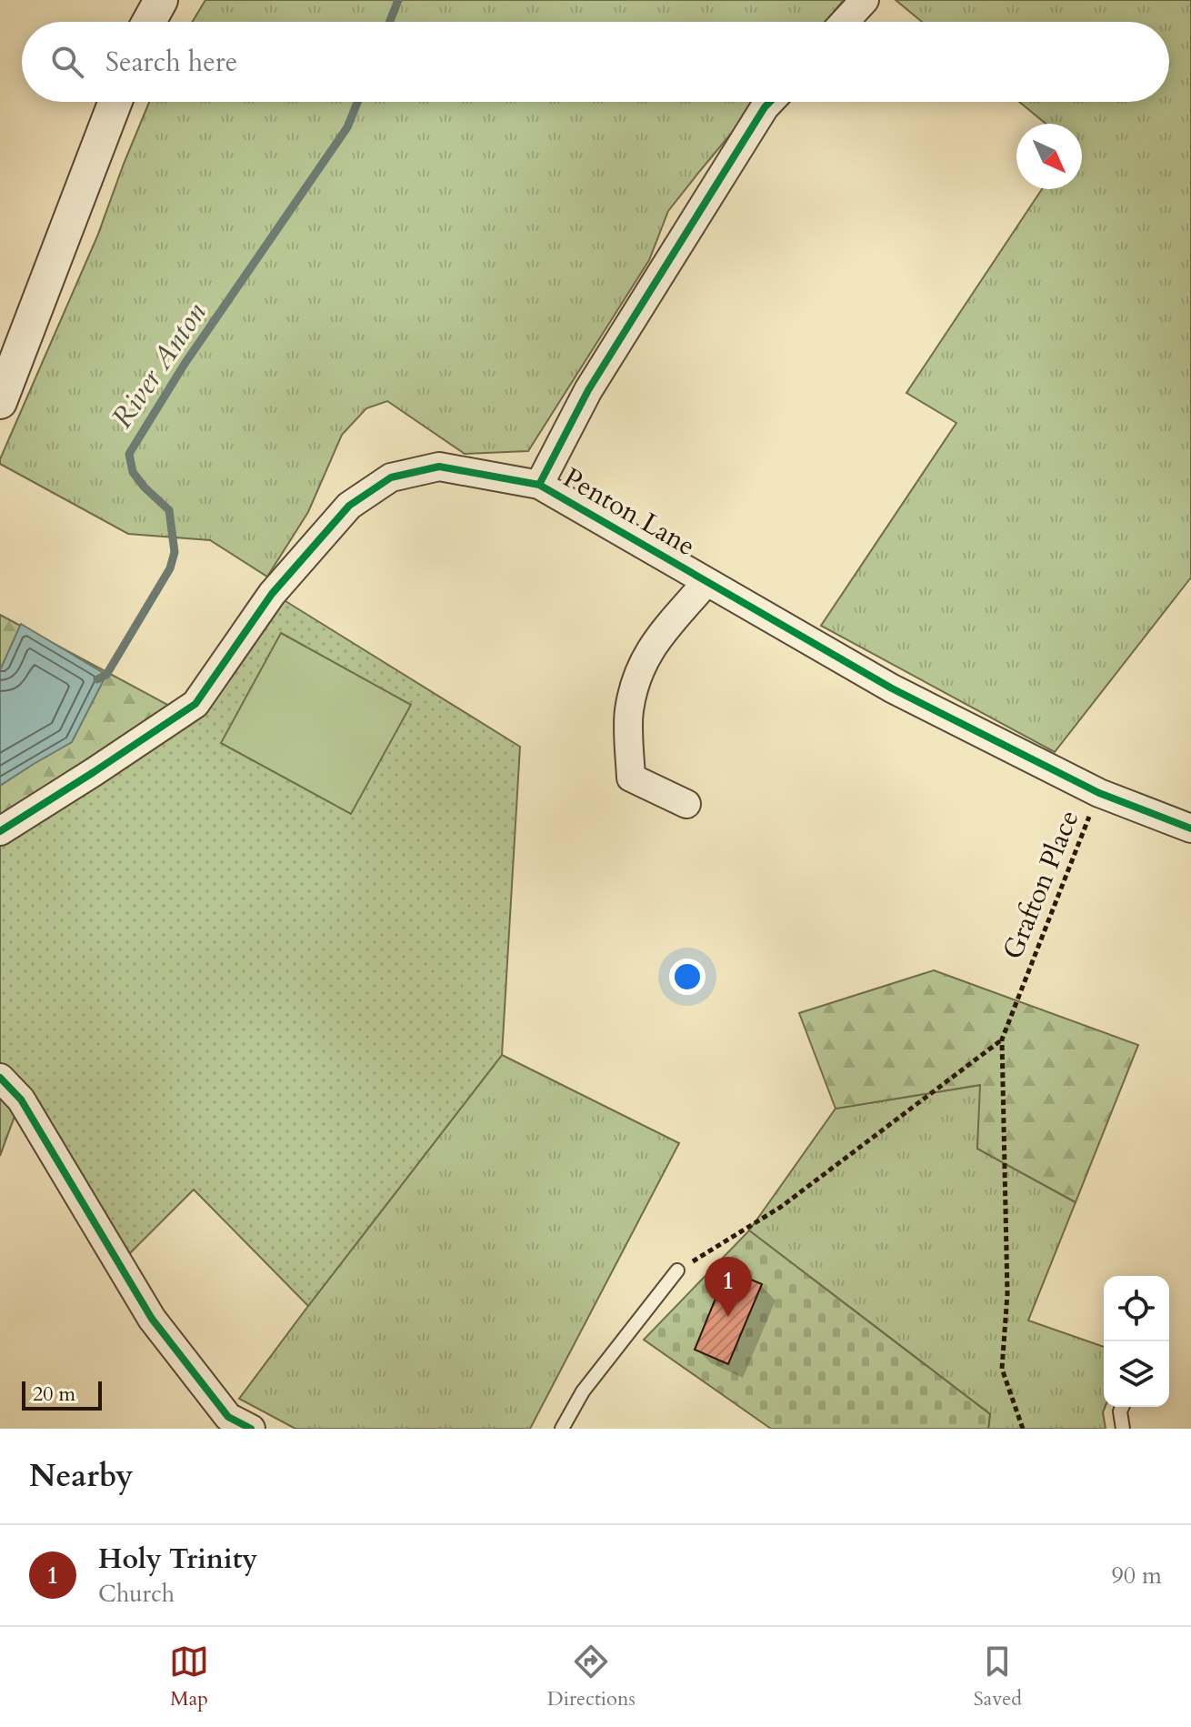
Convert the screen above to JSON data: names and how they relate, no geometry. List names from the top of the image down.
{
  "streets": {
    "street": ["Penton Lane"],
    "path": ["Grafton Place"]
  },
  "crossings": [
    ["Penton Lane", "Grafton Place"]
  ],
  "water": ["River Anton"],
  "scale_bar": "20 m",
  "north": "bottom right",
  "page": {
    "search": "Search here",
    "pins": "1",
    "scale": "20 m",
    "heading": "Nearby",
    "list": [
      {
        "mark": "1",
        "name": "Holy Trinity",
        "note": "Church",
        "value": "90 m"
      }
    ],
    "nav": ["Map", "Directions", "Saved"]
  }
}
